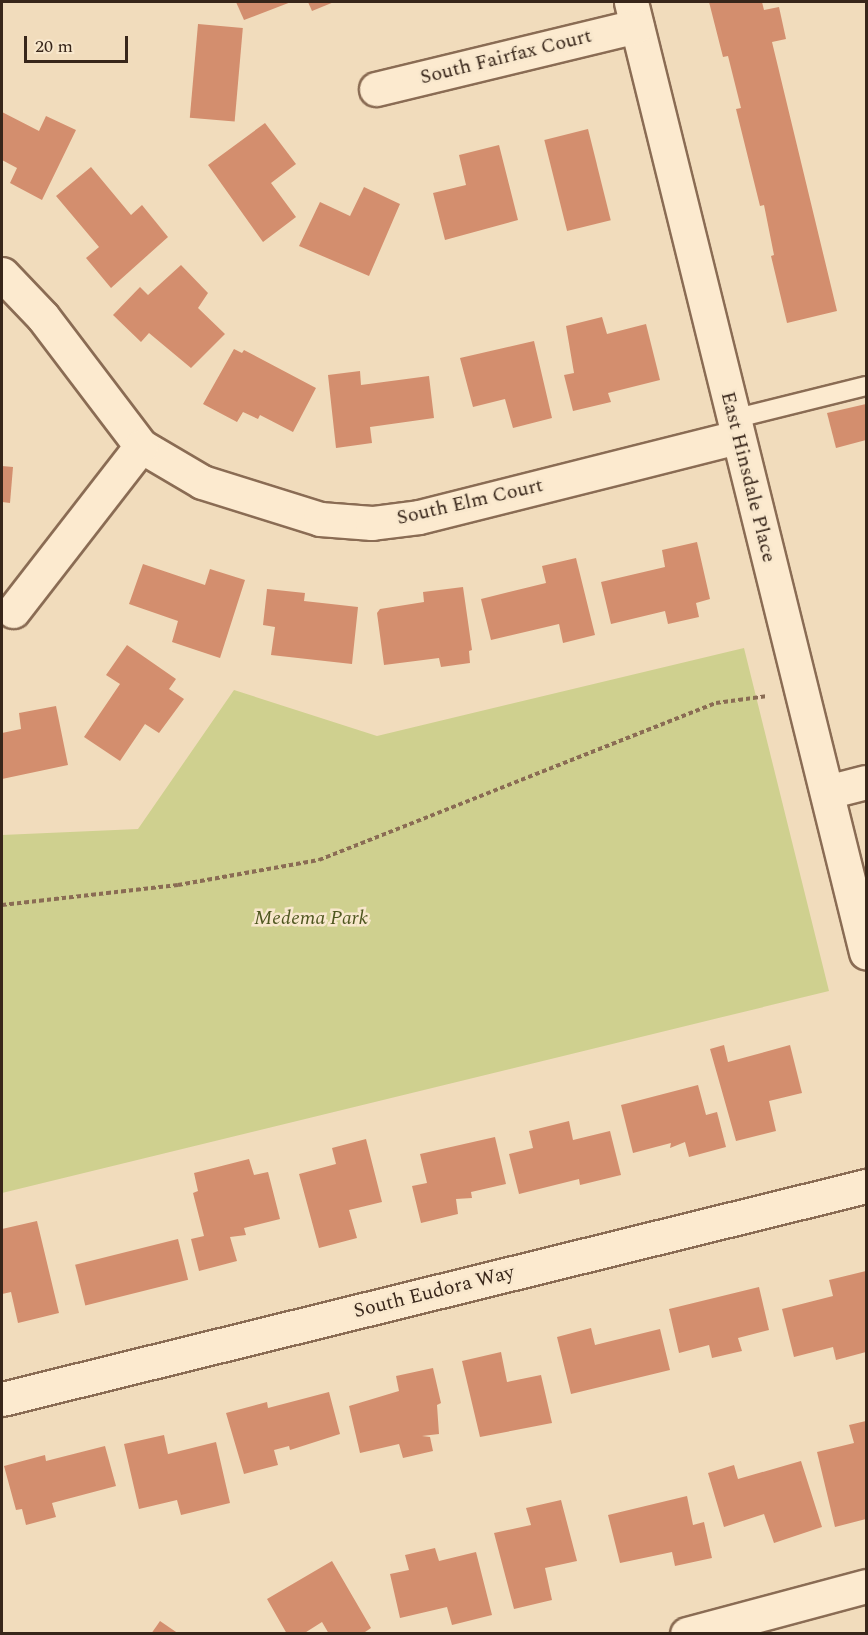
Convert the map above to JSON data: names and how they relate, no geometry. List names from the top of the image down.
{
  "streets": {
    "street": [
      "South Fairfax Court",
      "East Hinsdale Place",
      "South Elm Court",
      "South Eudora Way"
    ]
  },
  "crossings": [
    ["South Fairfax Court", "East Hinsdale Place"],
    ["East Hinsdale Place", "South Elm Court"]
  ],
  "parks": ["Medema Park"],
  "scale_bar": "20 m"
}
